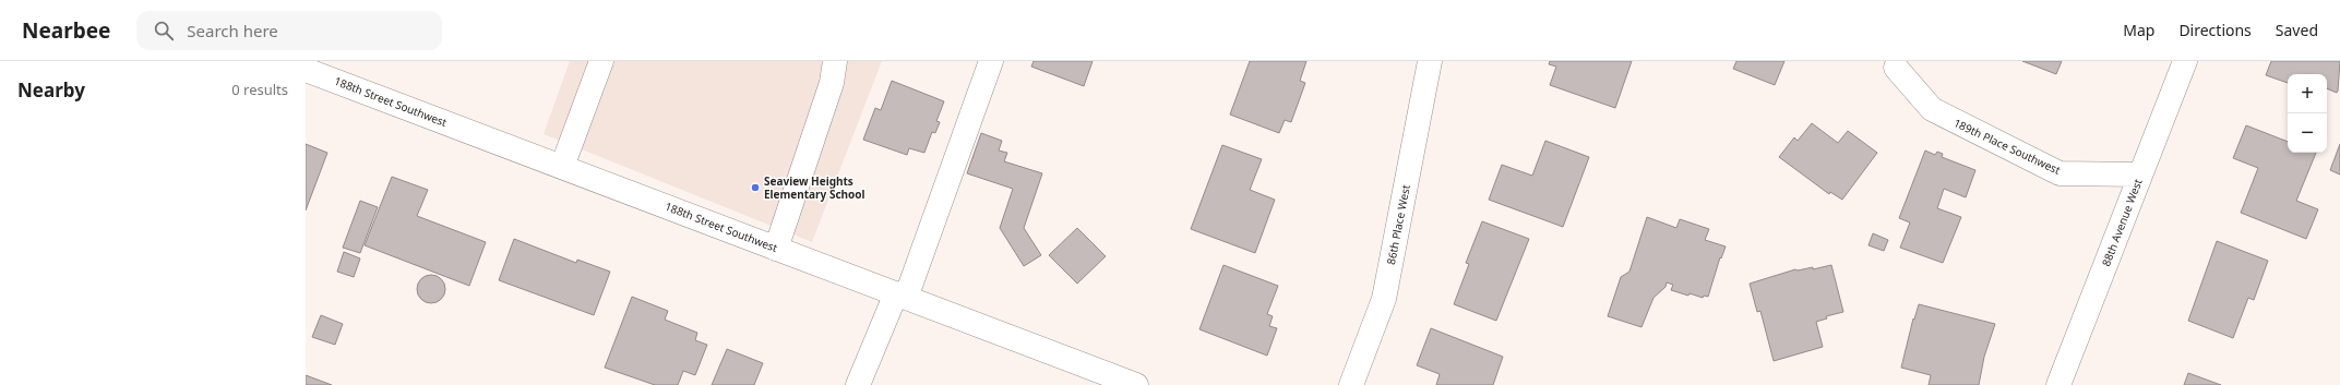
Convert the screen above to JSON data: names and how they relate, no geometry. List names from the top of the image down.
{
  "streets": {
    "street": [
      "188th Street Southwest",
      "189th Place Southwest",
      "88th Avenue West",
      "86th Place West"
    ]
  },
  "crossings": [
    ["189th Place Southwest", "88th Avenue West"]
  ],
  "places": ["Seaview Heights Elementary School"],
  "page": {
    "header": "Nearbee",
    "search": "Search here",
    "nav": ["Map", "Directions", "Saved"],
    "heading": ["Nearby", "0 results"],
    "map_buttons": ["+", "−"]
  }
}
